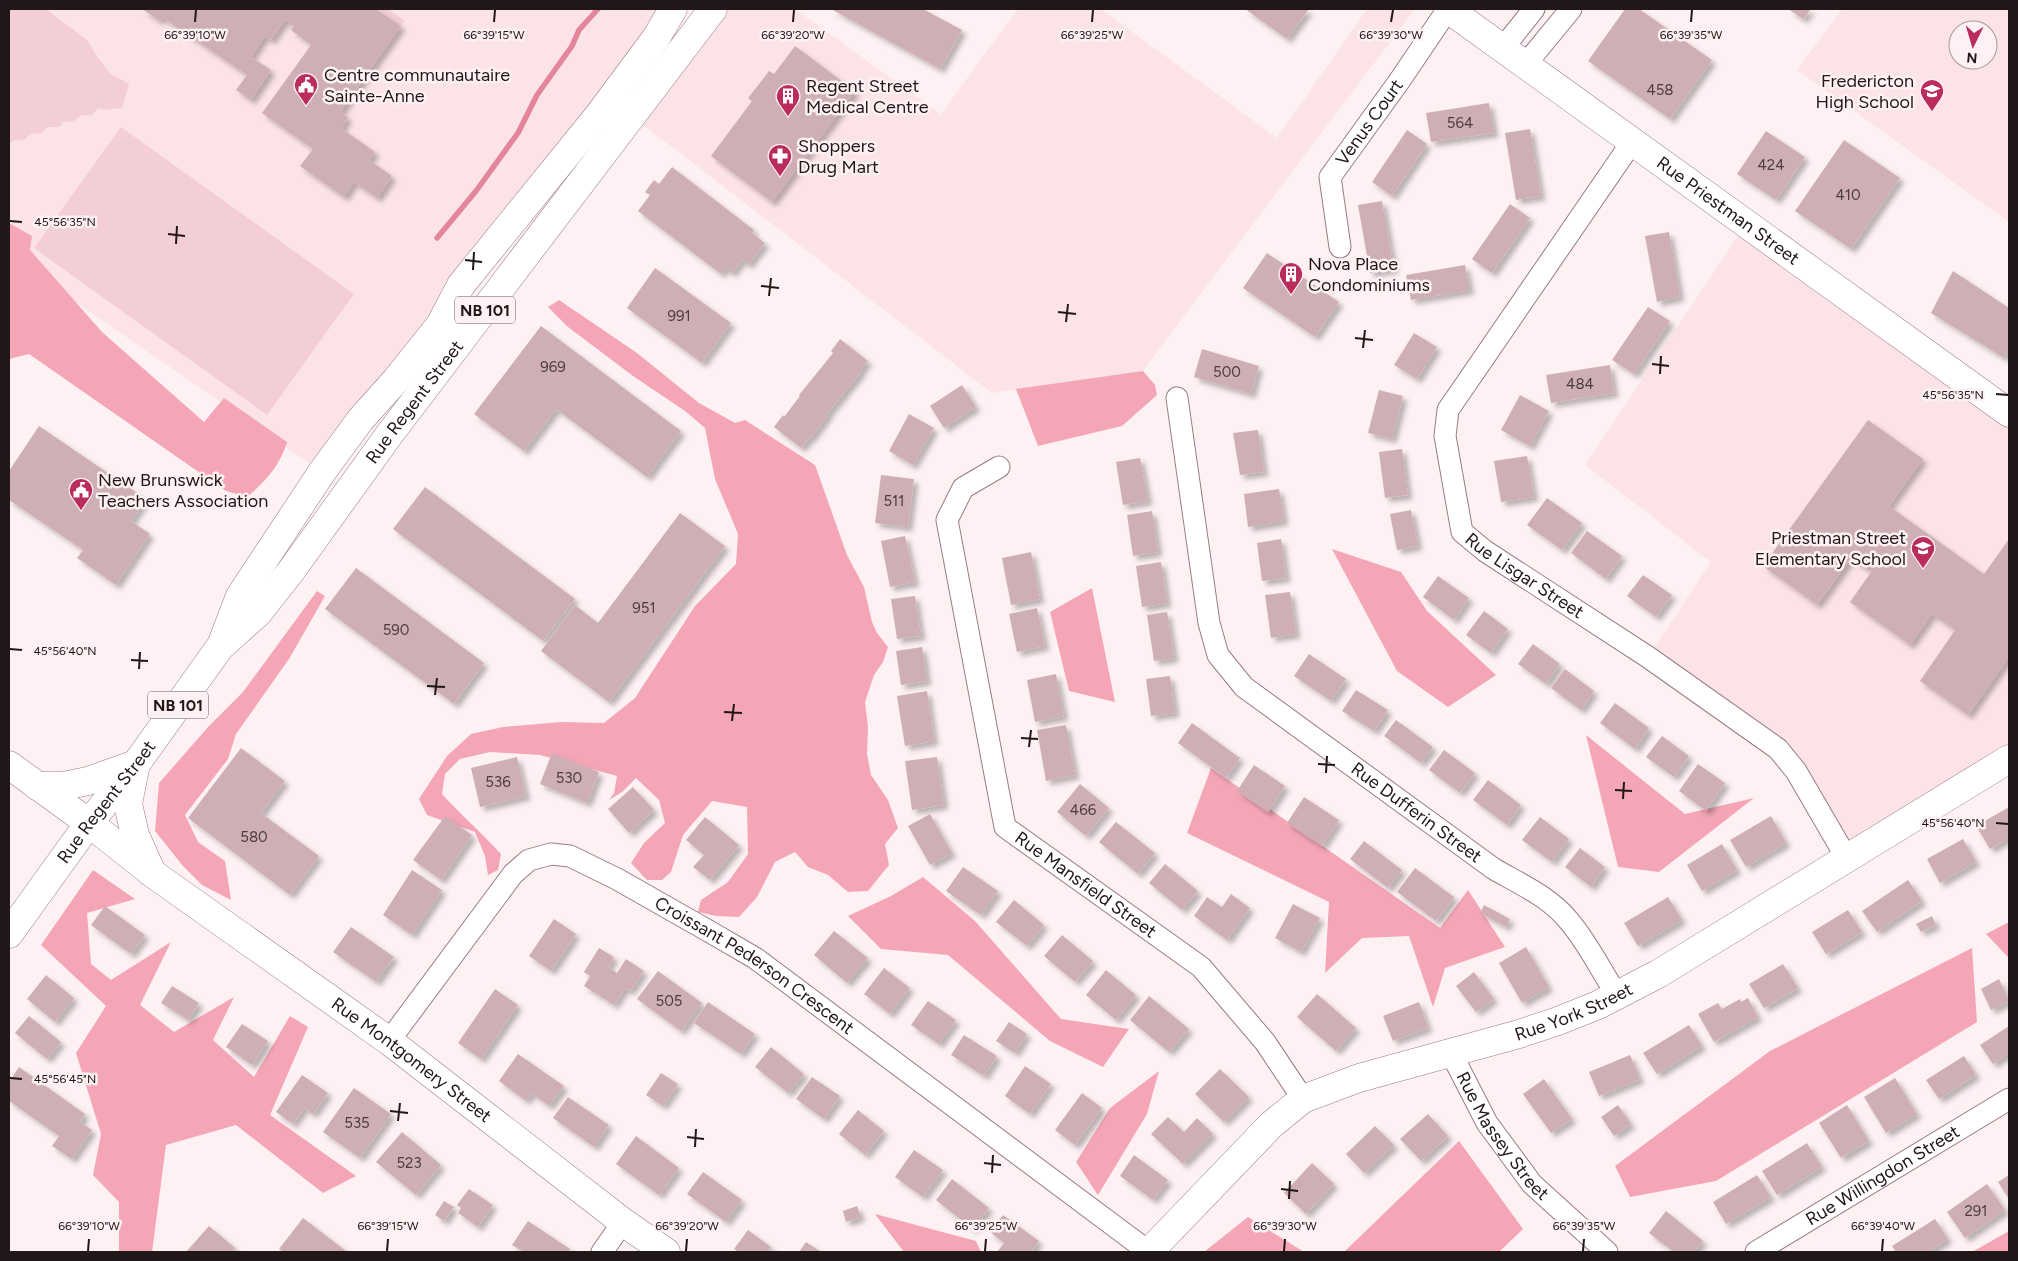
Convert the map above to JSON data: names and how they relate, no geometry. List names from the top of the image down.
{
  "streets": {
    "street": [
      "Venus Court",
      "Rue Priestman Street",
      "NB 101",
      "Rue Regent Street",
      "Rue Lisgar Street",
      "Rue Dufferin Street",
      "Rue Mansfield Street",
      "Croissant Pederson Crescent",
      "Rue York Street",
      "Rue Montgomery Street",
      "Rue Massey Street",
      "Rue Willingdon Street"
    ]
  },
  "crossings": [
    ["Venus Court", "Rue Priestman Street"],
    ["Rue Priestman Street", "Rue Lisgar Street"],
    ["Rue Regent Street", "Rue Montgomery Street"],
    ["Rue Lisgar Street", "Rue York Street"],
    ["Rue Dufferin Street", "Rue York Street"],
    ["Rue Mansfield Street", "Rue York Street"],
    ["Croissant Pederson Crescent", "Rue York Street"],
    ["Croissant Pederson Crescent", "Rue Montgomery Street"],
    ["Rue York Street", "Rue Massey Street"]
  ],
  "places": {
    "public building": ["Centre communautaire Sainte-Anne", "New Brunswick Teachers Association"],
    "school or university": ["Fredericton High School", "Priestman Street Elementary School"],
    "building": ["Regent Street Medical Centre", "Nova Place Condominiums"],
    "pharmacy": ["Shoppers Drug Mart"]
  },
  "house_numbers": [
    "458",
    "564",
    "424",
    "410",
    "991",
    "969",
    "500",
    "484",
    "511",
    "951",
    "590",
    "530",
    "536",
    "466",
    "580",
    "505",
    "535",
    "523",
    "291"
  ],
  "north": "bottom",
  "coordinates": [
    "66°39'10\"W",
    "66°39'15\"W",
    "66°39'20\"W",
    "66°39'25\"W",
    "66°39'30\"W",
    "66°39'35\"W",
    "45°56'35\"N",
    "45°56'40\"N",
    "45°56'45\"N",
    "66°39'40\"W"
  ]
}
